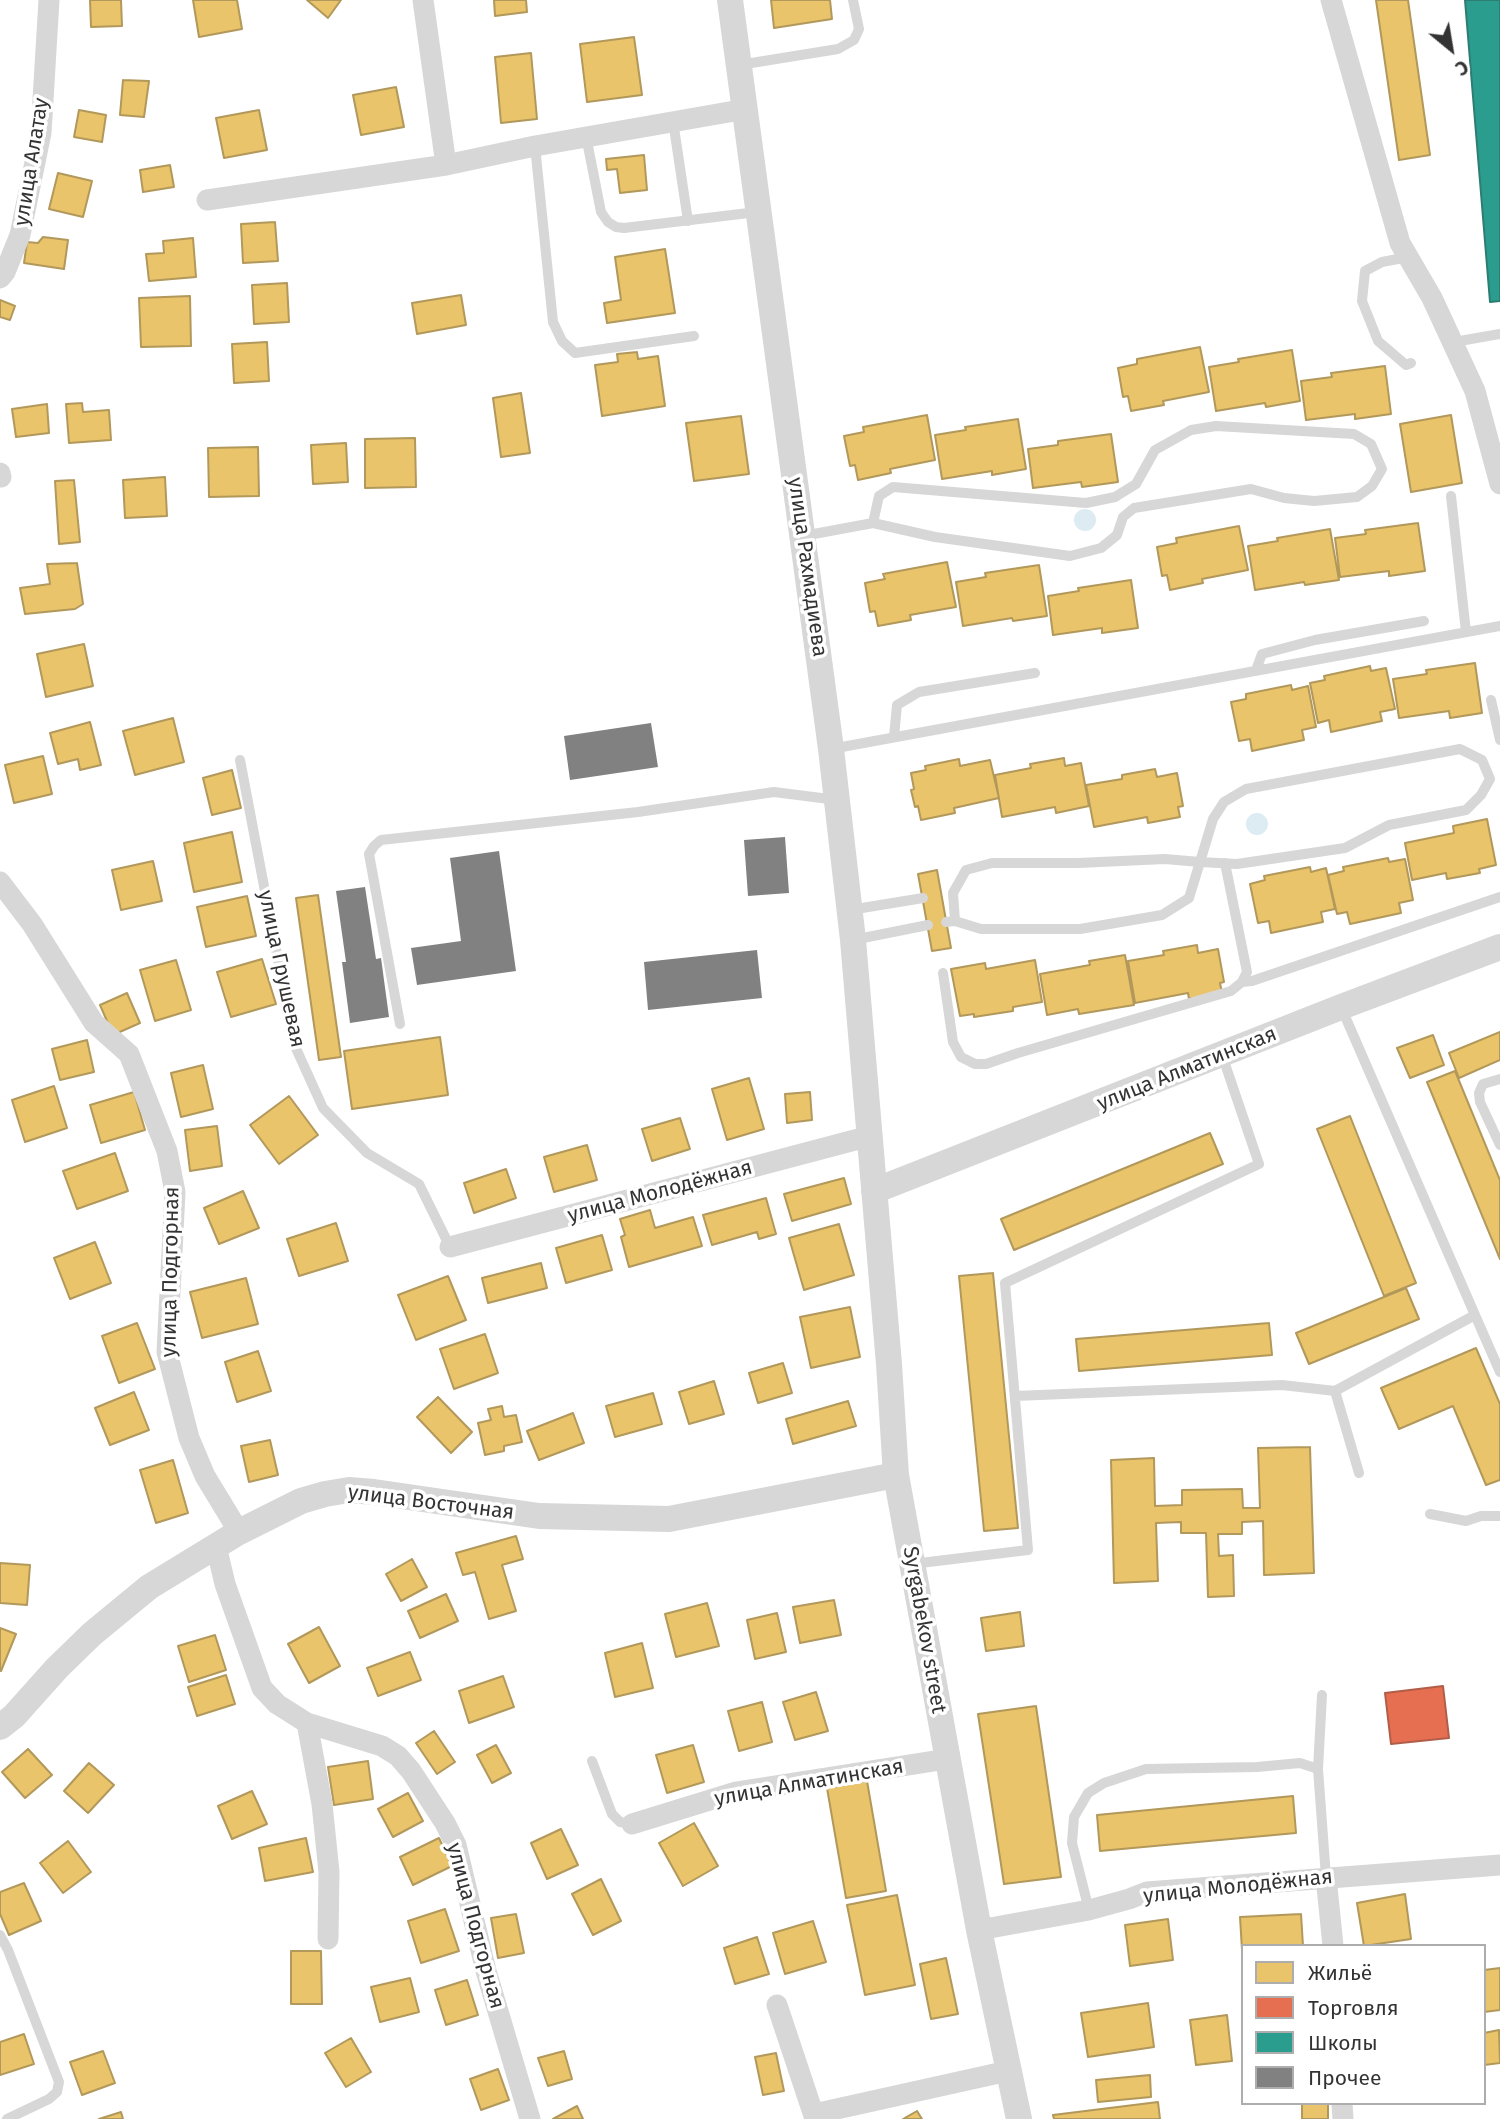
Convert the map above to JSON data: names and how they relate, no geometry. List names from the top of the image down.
{
  "streets": {
    "street": [
      "улица Алатау",
      "улица Рахмадиева",
      "улица Алматинская",
      "улица Молодёжная",
      "улица Подгорная",
      "улица Восточная",
      "Syrgabekov street"
    ],
    "lane": ["улица Грушевая"]
  },
  "crossings": [
    ["улица Рахмадиева", "улица Молодёжная"],
    ["улица Рахмадиева", "Syrgabekov street"],
    ["улица Грушевая", "улица Молодёжная"],
    ["улица Алматинская", "Syrgabekov street"],
    ["улица Молодёжная", "Syrgabekov street"],
    ["улица Подгорная", "улица Восточная"],
    ["улица Восточная", "Syrgabekov street"]
  ],
  "legend": [
    "Жильё",
    "Торговля",
    "Школы",
    "Прочее"
  ],
  "north": "bottom right"
}
